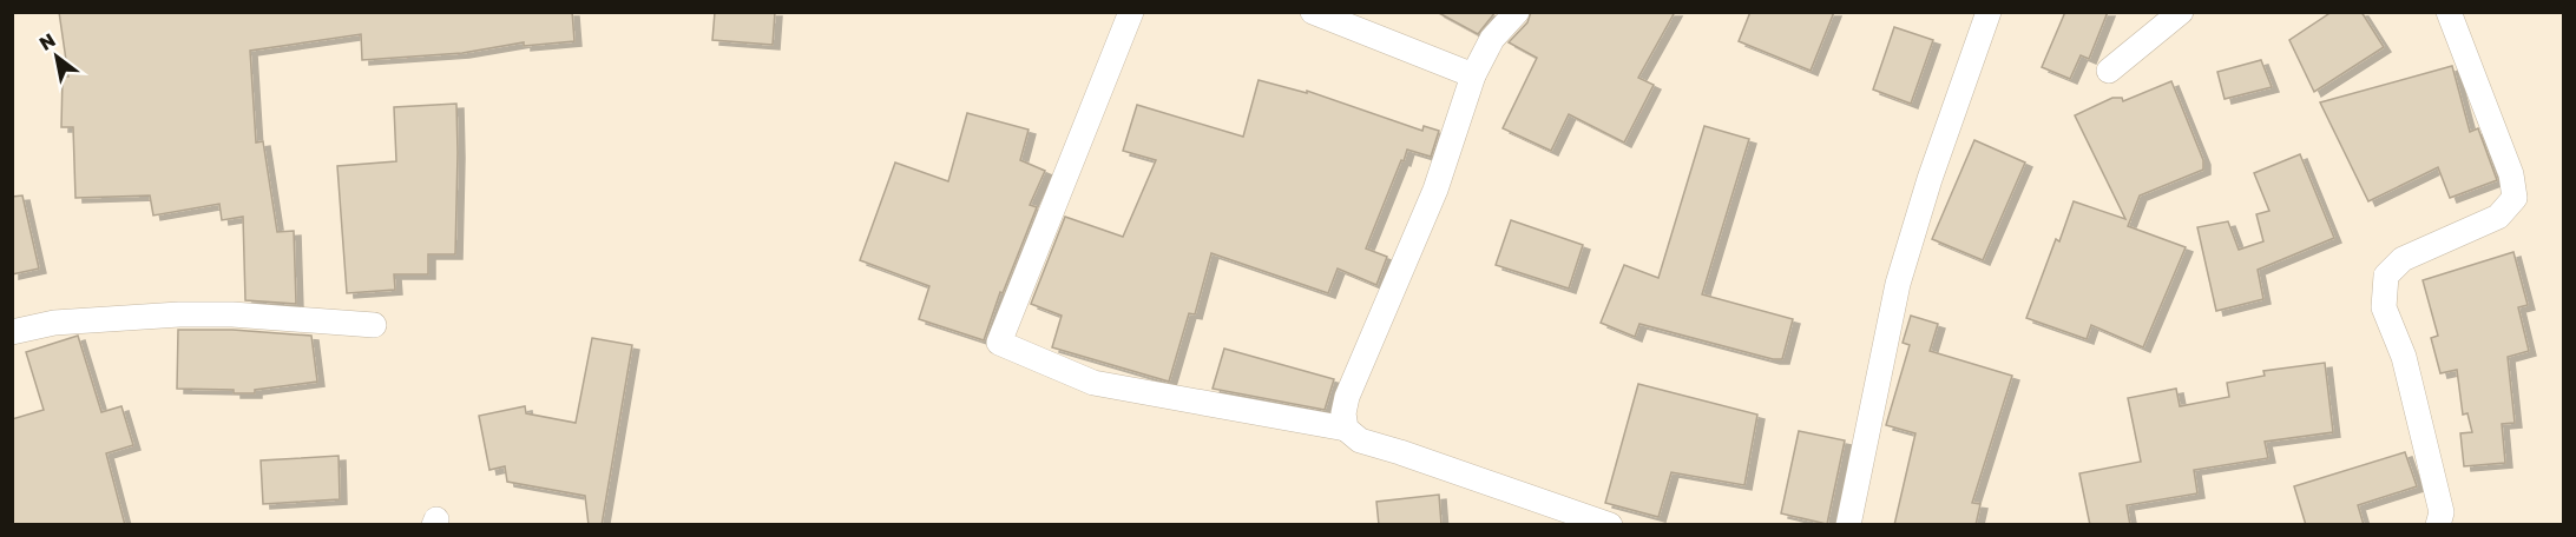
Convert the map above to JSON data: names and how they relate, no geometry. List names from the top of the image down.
{
  "north": "top left"
}
